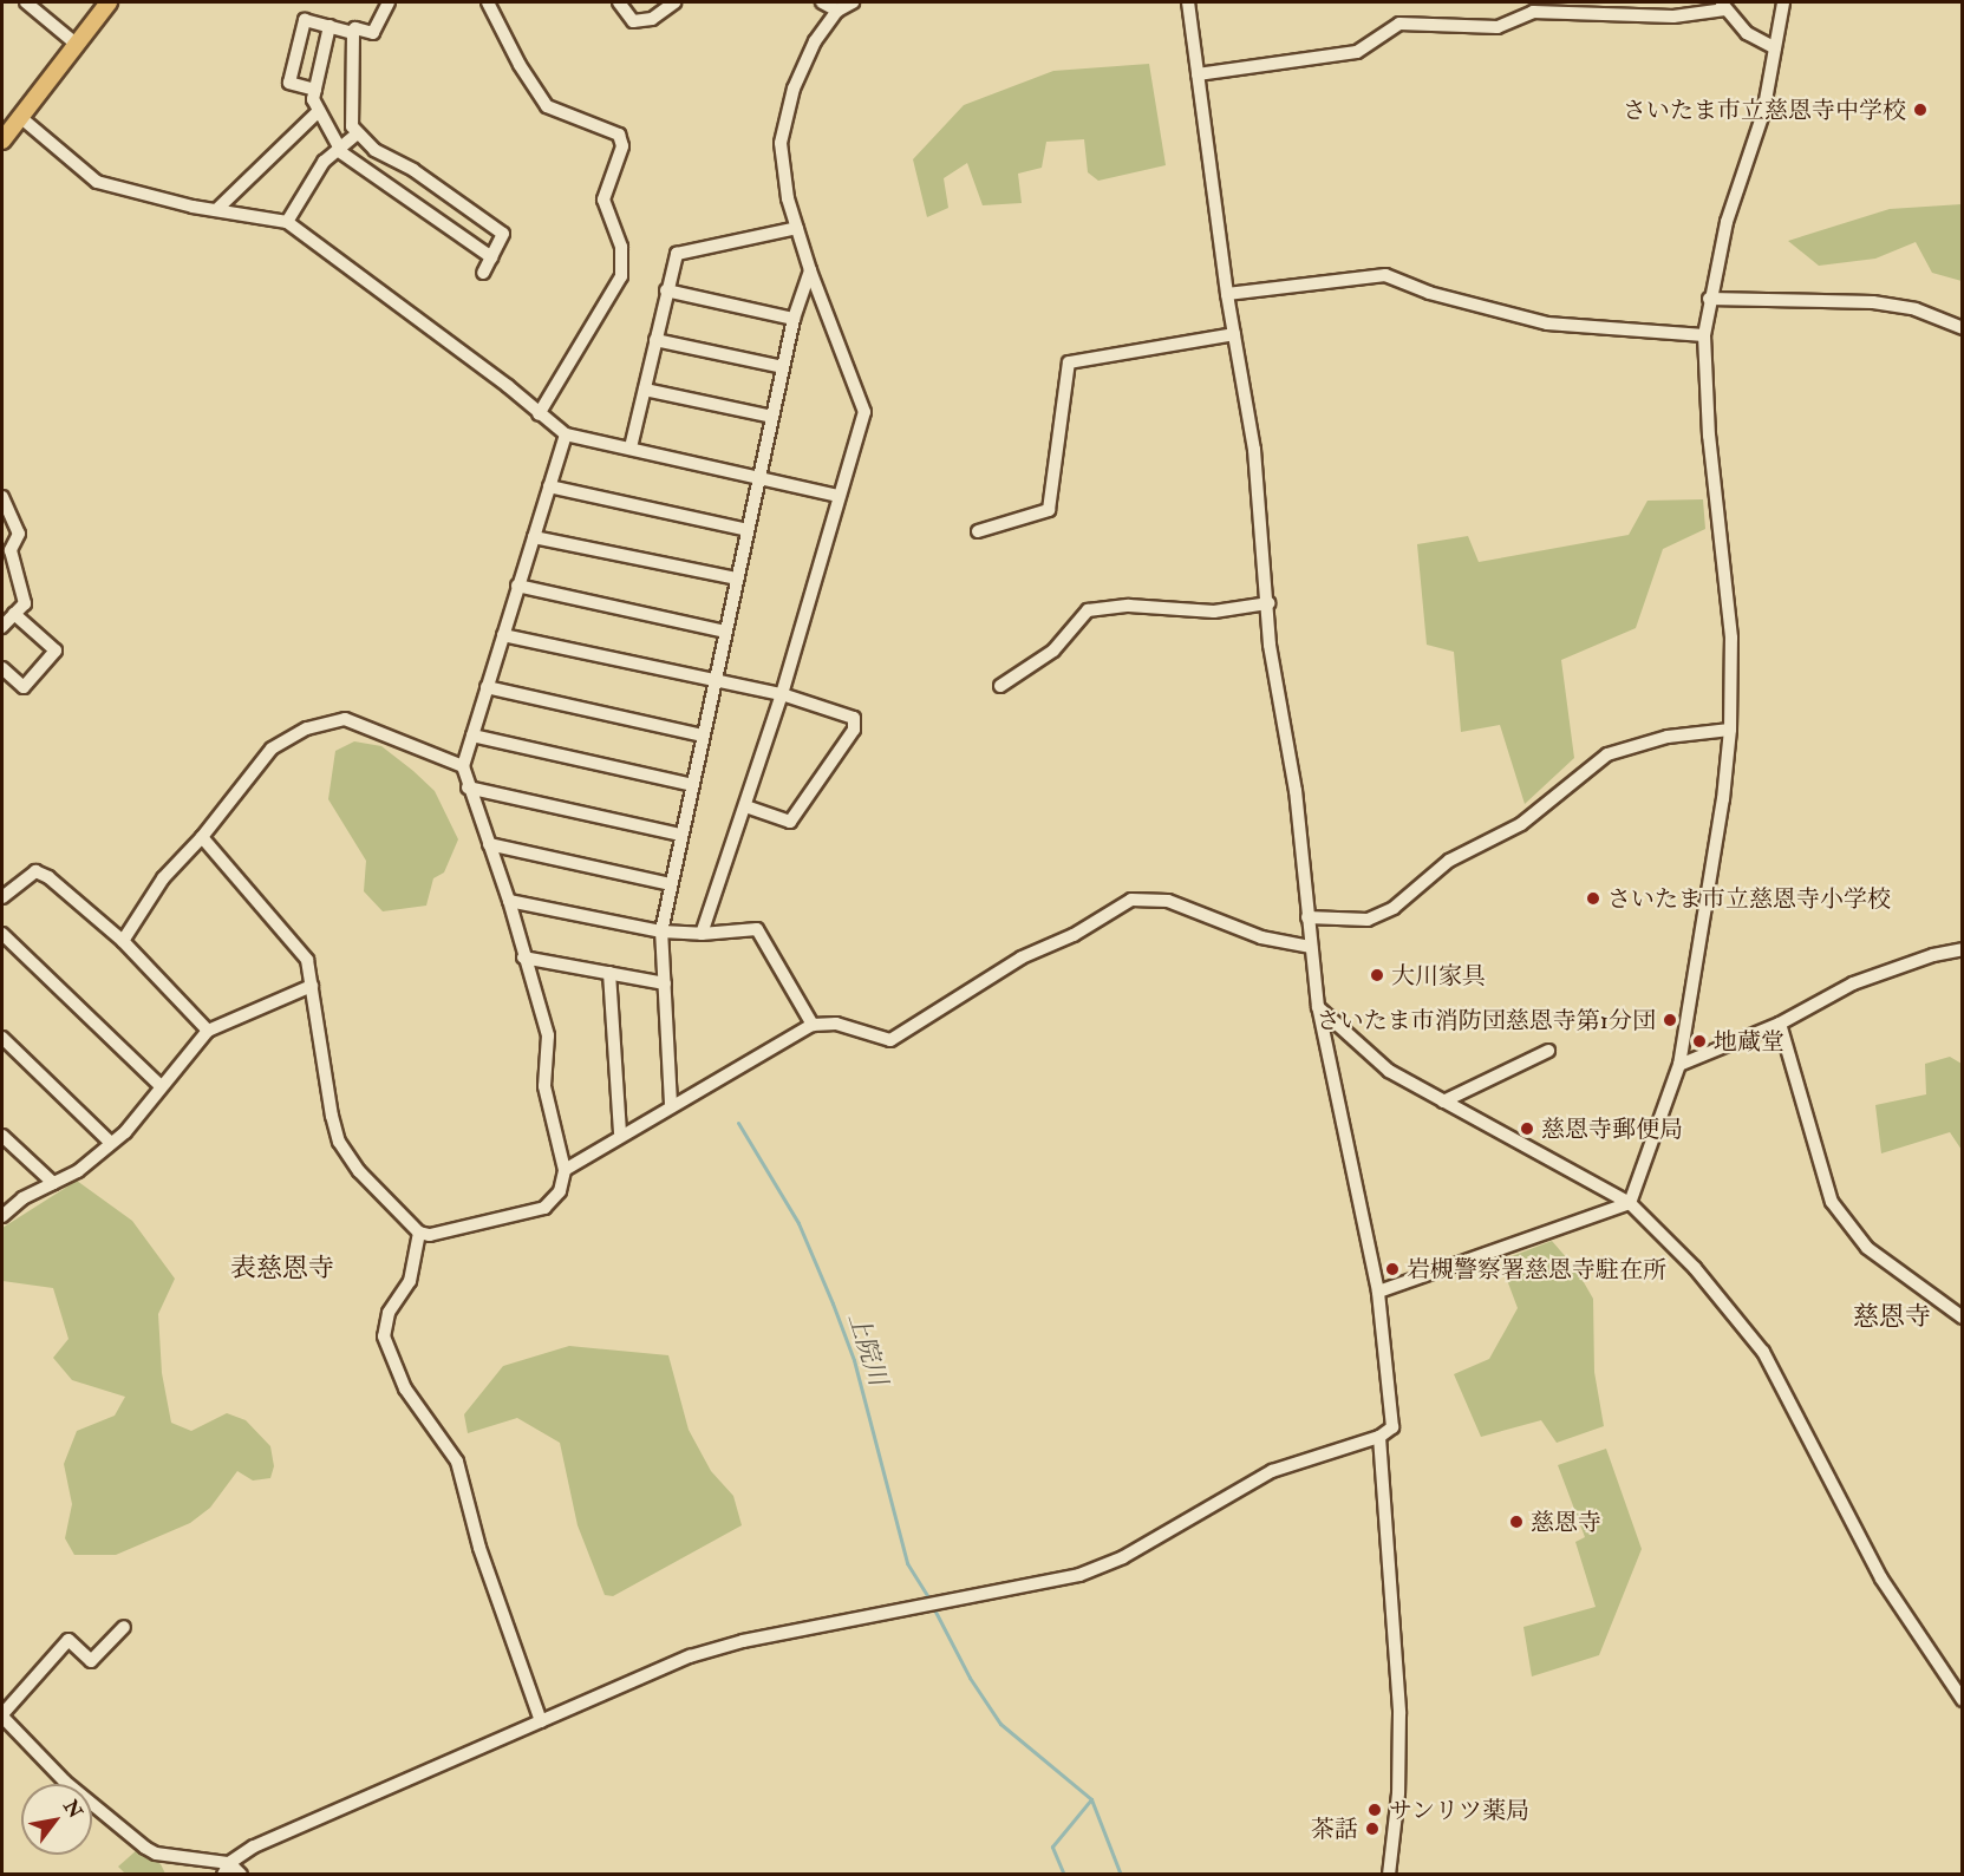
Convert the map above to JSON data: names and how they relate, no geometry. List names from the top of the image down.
{
  "districts": ["表慈恩寺", "慈恩寺"],
  "water": ["上院川"],
  "places": [
    "さいたま市立慈恩寺中学校",
    "さいたま市立慈恩寺小学校",
    "大川家具",
    "さいたま市消防団慈恩寺第1分団",
    "地蔵堂",
    "慈恩寺郵便局",
    "岩槻警察署慈恩寺駐在所",
    "慈恩寺",
    "サンリツ薬局",
    "茶話"
  ],
  "north": "top right"
}
